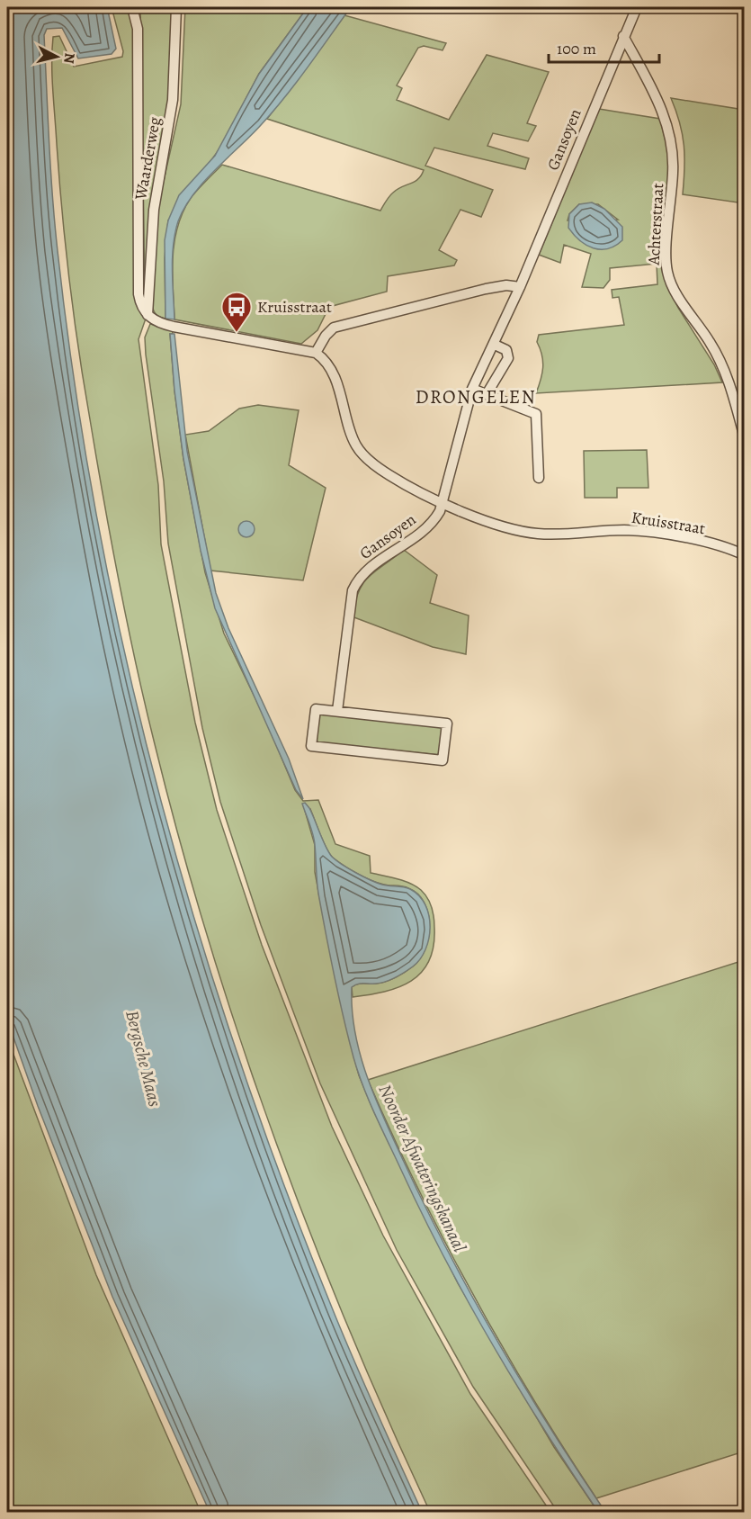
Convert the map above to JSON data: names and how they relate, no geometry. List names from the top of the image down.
{
  "streets": {
    "street": [
      "Gansoyen",
      "Waarderweg",
      "Achterstraat",
      "Kruisstraat"
    ]
  },
  "crossings": [
    ["Gansoyen", "Achterstraat"],
    ["Gansoyen", "Kruisstraat"]
  ],
  "districts": ["DRONGELEN"],
  "water": ["Bergsche Maas", "Noorder Afwateringskanaal"],
  "places": {
    "bus stop": ["Kruisstraat"]
  },
  "scale_bar": "100 m",
  "north": "right"
}
